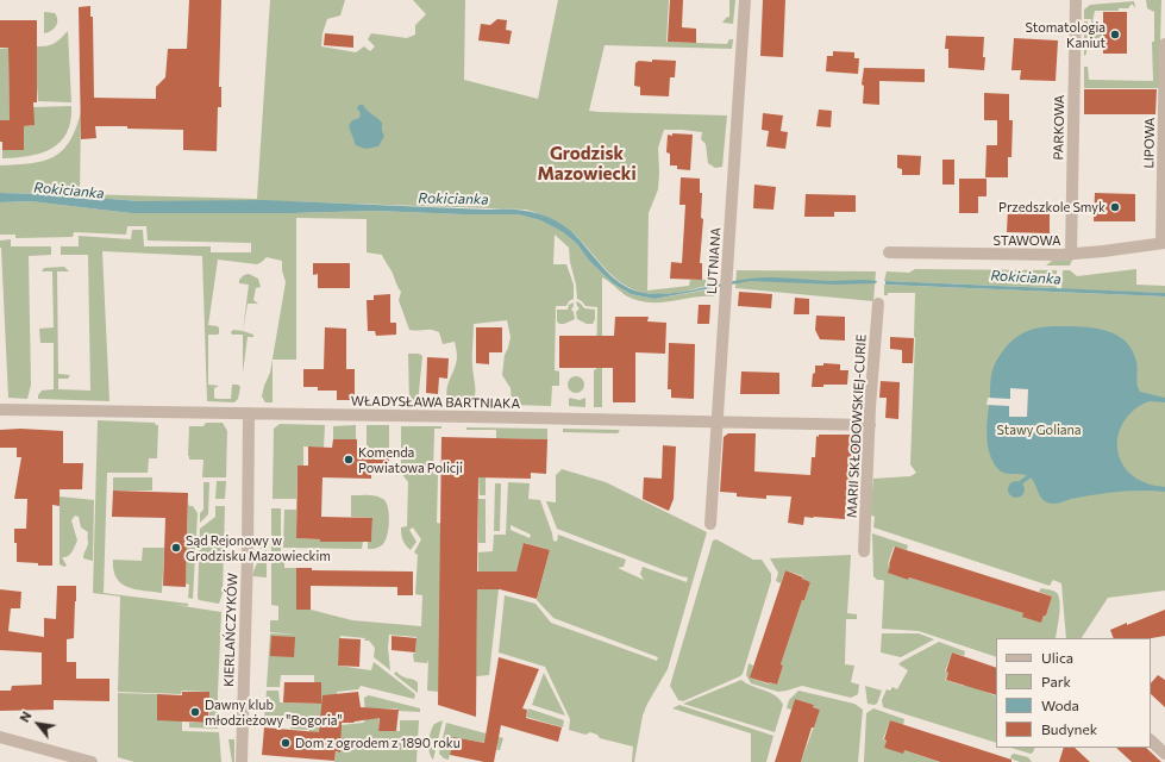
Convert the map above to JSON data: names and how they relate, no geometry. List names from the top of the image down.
{
  "streets": {
    "street": [
      "PARKOWA",
      "LIPOWA",
      "STAWOWA",
      "LUTNIANA",
      "WŁADYSŁAWA BARTNIAKA",
      "MARII SKŁODOWSKIEJ-CURIE",
      "KIERLAŃCZYKÓW"
    ]
  },
  "crossings": [
    ["PARKOWA", "STAWOWA"],
    ["LIPOWA", "STAWOWA"],
    ["LUTNIANA", "WŁADYSŁAWA BARTNIAKA"],
    ["WŁADYSŁAWA BARTNIAKA", "MARII SKŁODOWSKIEJ-CURIE"],
    ["WŁADYSŁAWA BARTNIAKA", "KIERLAŃCZYKÓW"]
  ],
  "districts": ["Grodzisk Mazowiecki"],
  "water": ["Rokicianka"],
  "parks": ["Stawy Goliana"],
  "places": [
    "Stomatologia Kaniut",
    "Przedszkole Smyk",
    "Komenda Powiatowa Policji",
    "Sąd Rejonowy w Grodzisku Mazowieckim",
    "Dawny klub młodzieżowy \"Bogoria\"",
    "Dom z ogrodem z 1890 roku"
  ],
  "legend": [
    "Ulica",
    "Park",
    "Woda",
    "Budynek"
  ],
  "north": "top left"
}
